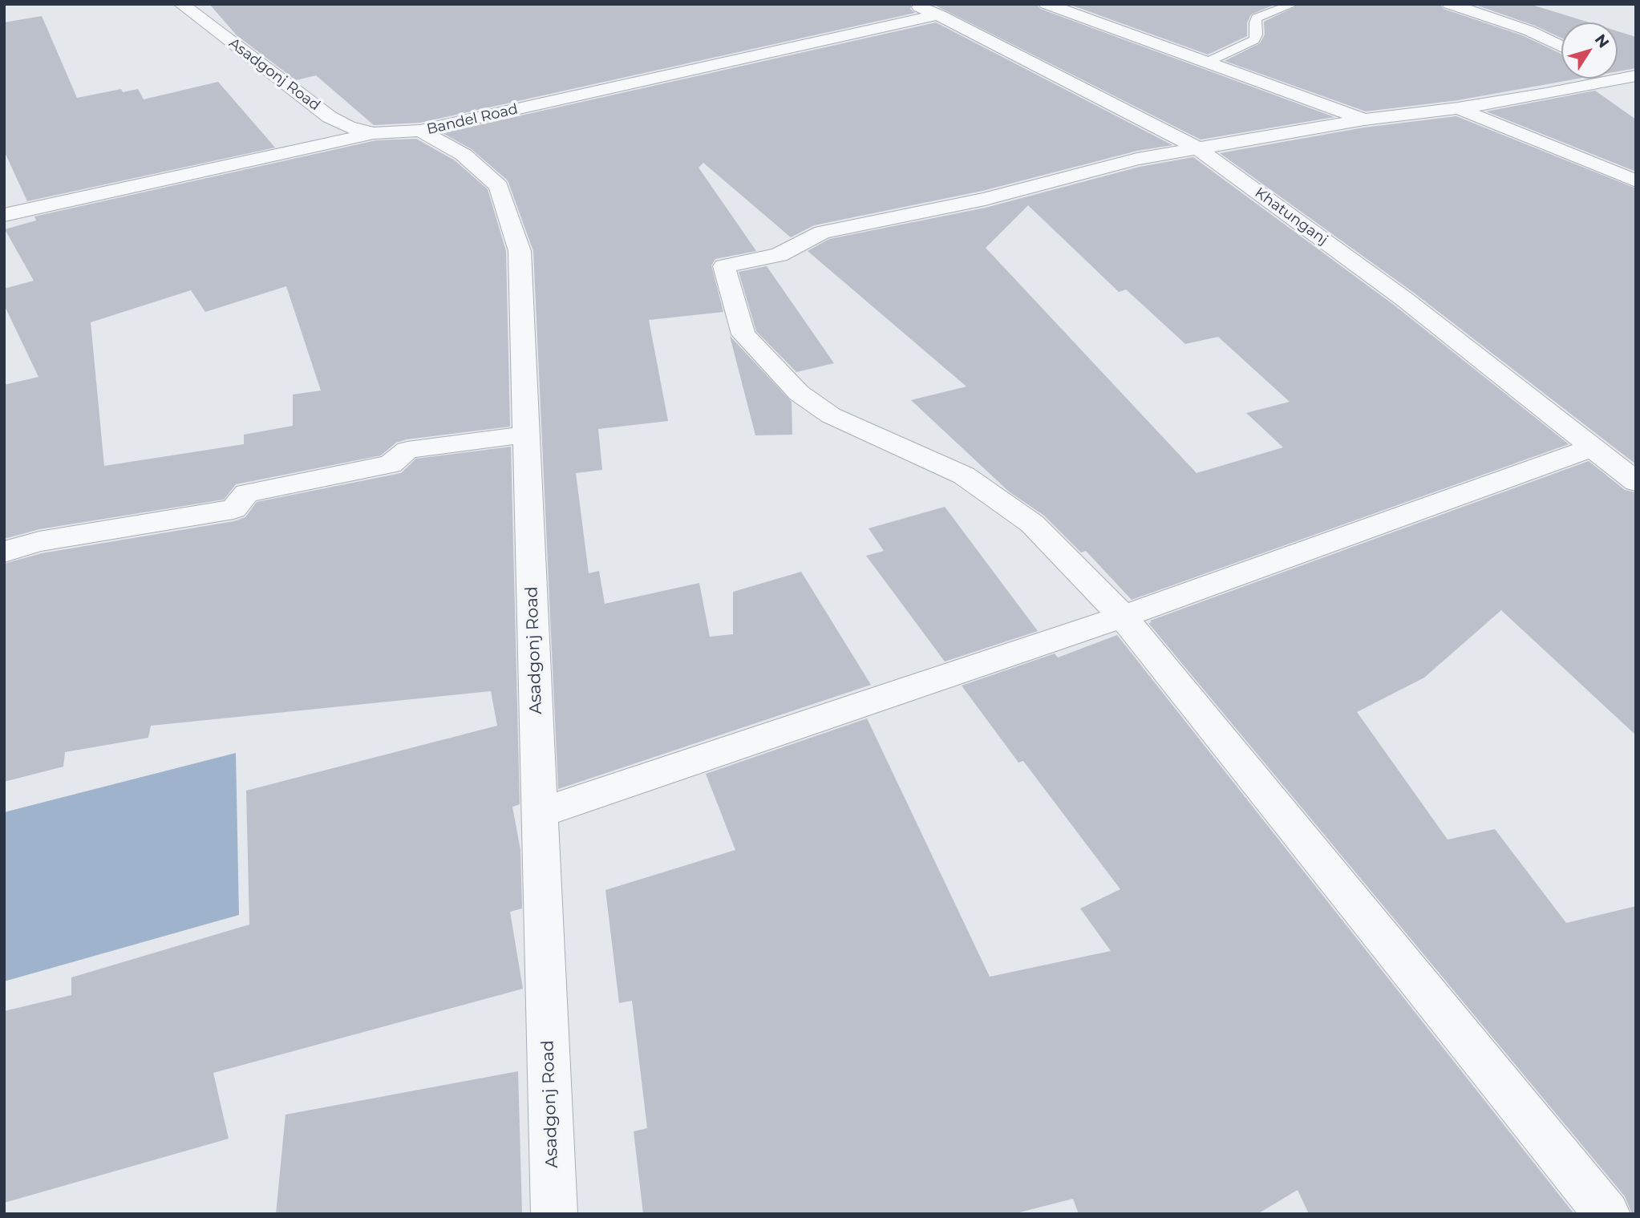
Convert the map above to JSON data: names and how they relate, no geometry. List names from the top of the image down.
{
  "streets": {
    "street": ["Asadgonj Road", "Bandel Road", "Khatunganj"]
  },
  "crossings": [
    ["Asadgonj Road", "Bandel Road"],
    ["Bandel Road", "Khatunganj"]
  ],
  "north": "top right"
}
